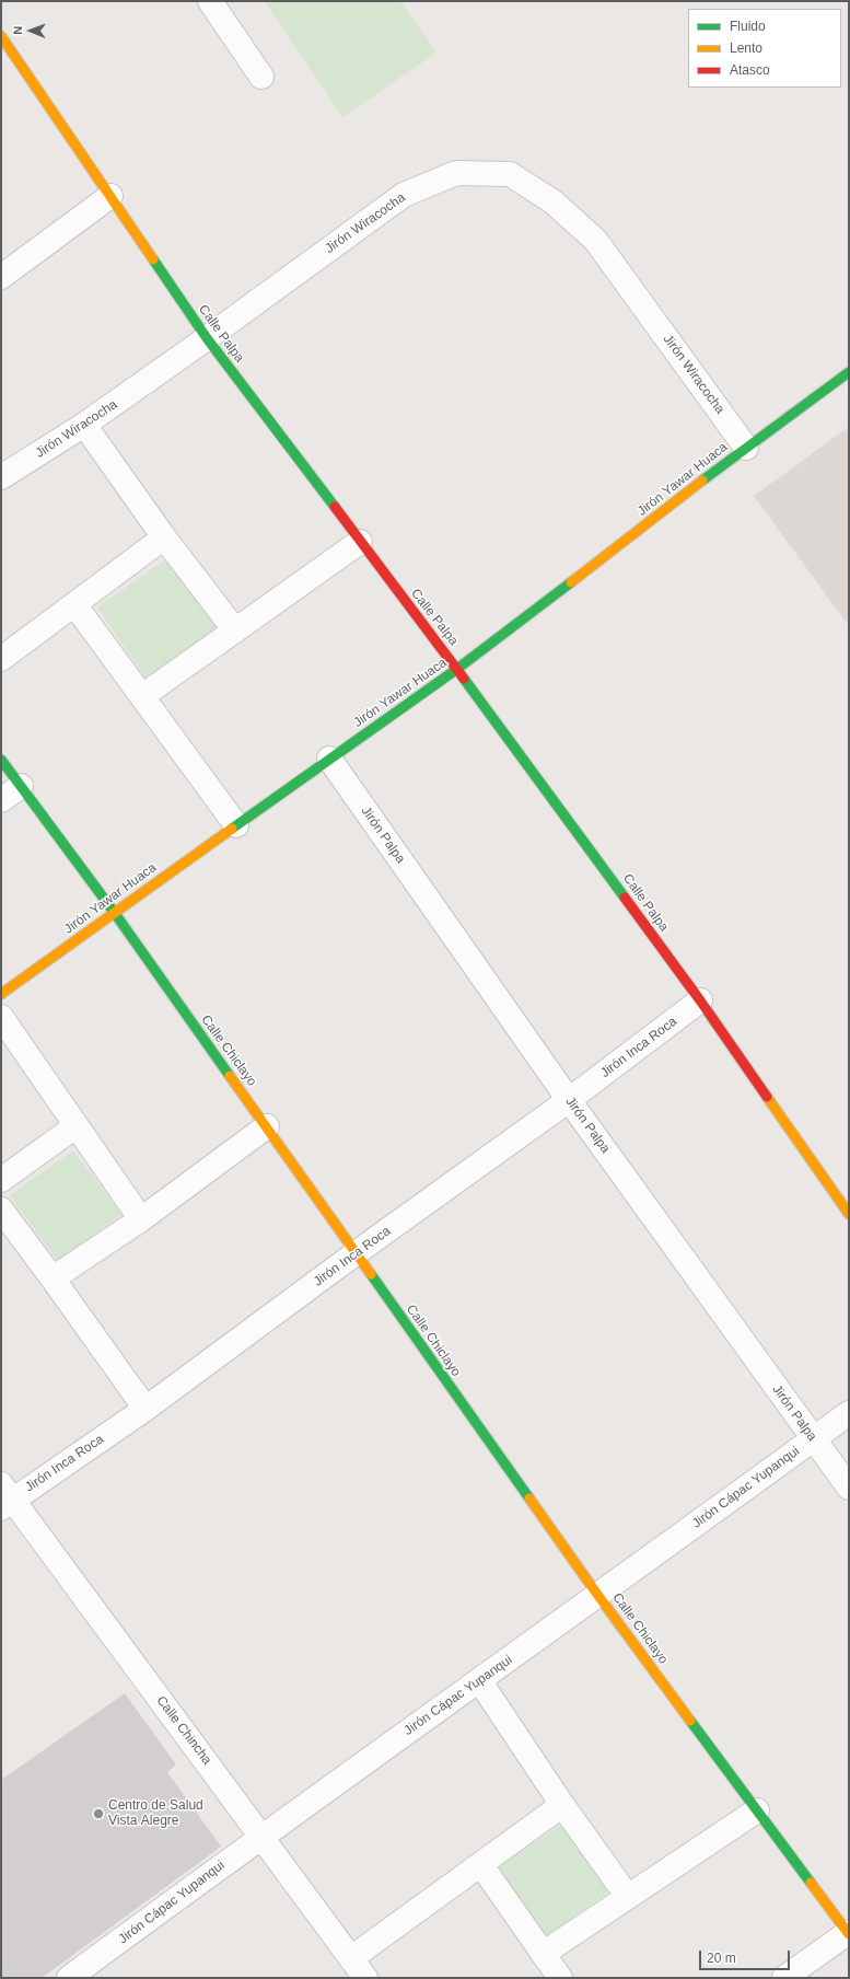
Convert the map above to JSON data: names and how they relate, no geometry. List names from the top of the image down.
{
  "streets": {
    "street": [
      "Jirón Wiracocha",
      "Calle Palpa",
      "Jirón Yawar Huaca",
      "Jirón Palpa",
      "Jirón Inca Roca",
      "Calle Chiclayo",
      "Jirón Cápac Yupanqui",
      "Calle Chincha"
    ]
  },
  "crossings": [
    ["Jirón Wiracocha", "Calle Palpa"],
    ["Jirón Wiracocha", "Jirón Yawar Huaca"],
    ["Calle Palpa", "Jirón Yawar Huaca"],
    ["Calle Palpa", "Jirón Inca Roca"],
    ["Jirón Yawar Huaca", "Jirón Palpa"],
    ["Jirón Yawar Huaca", "Calle Chiclayo"],
    ["Jirón Palpa", "Jirón Inca Roca"],
    ["Jirón Palpa", "Jirón Cápac Yupanqui"],
    ["Jirón Inca Roca", "Calle Chiclayo"],
    ["Jirón Inca Roca", "Calle Chincha"],
    ["Calle Chiclayo", "Jirón Cápac Yupanqui"],
    ["Jirón Cápac Yupanqui", "Calle Chincha"]
  ],
  "places": ["Centro de Salud Vista Alegre"],
  "legend": ["Fluido", "Lento", "Atasco"],
  "scale_bar": "20 m",
  "north": "left"
}
